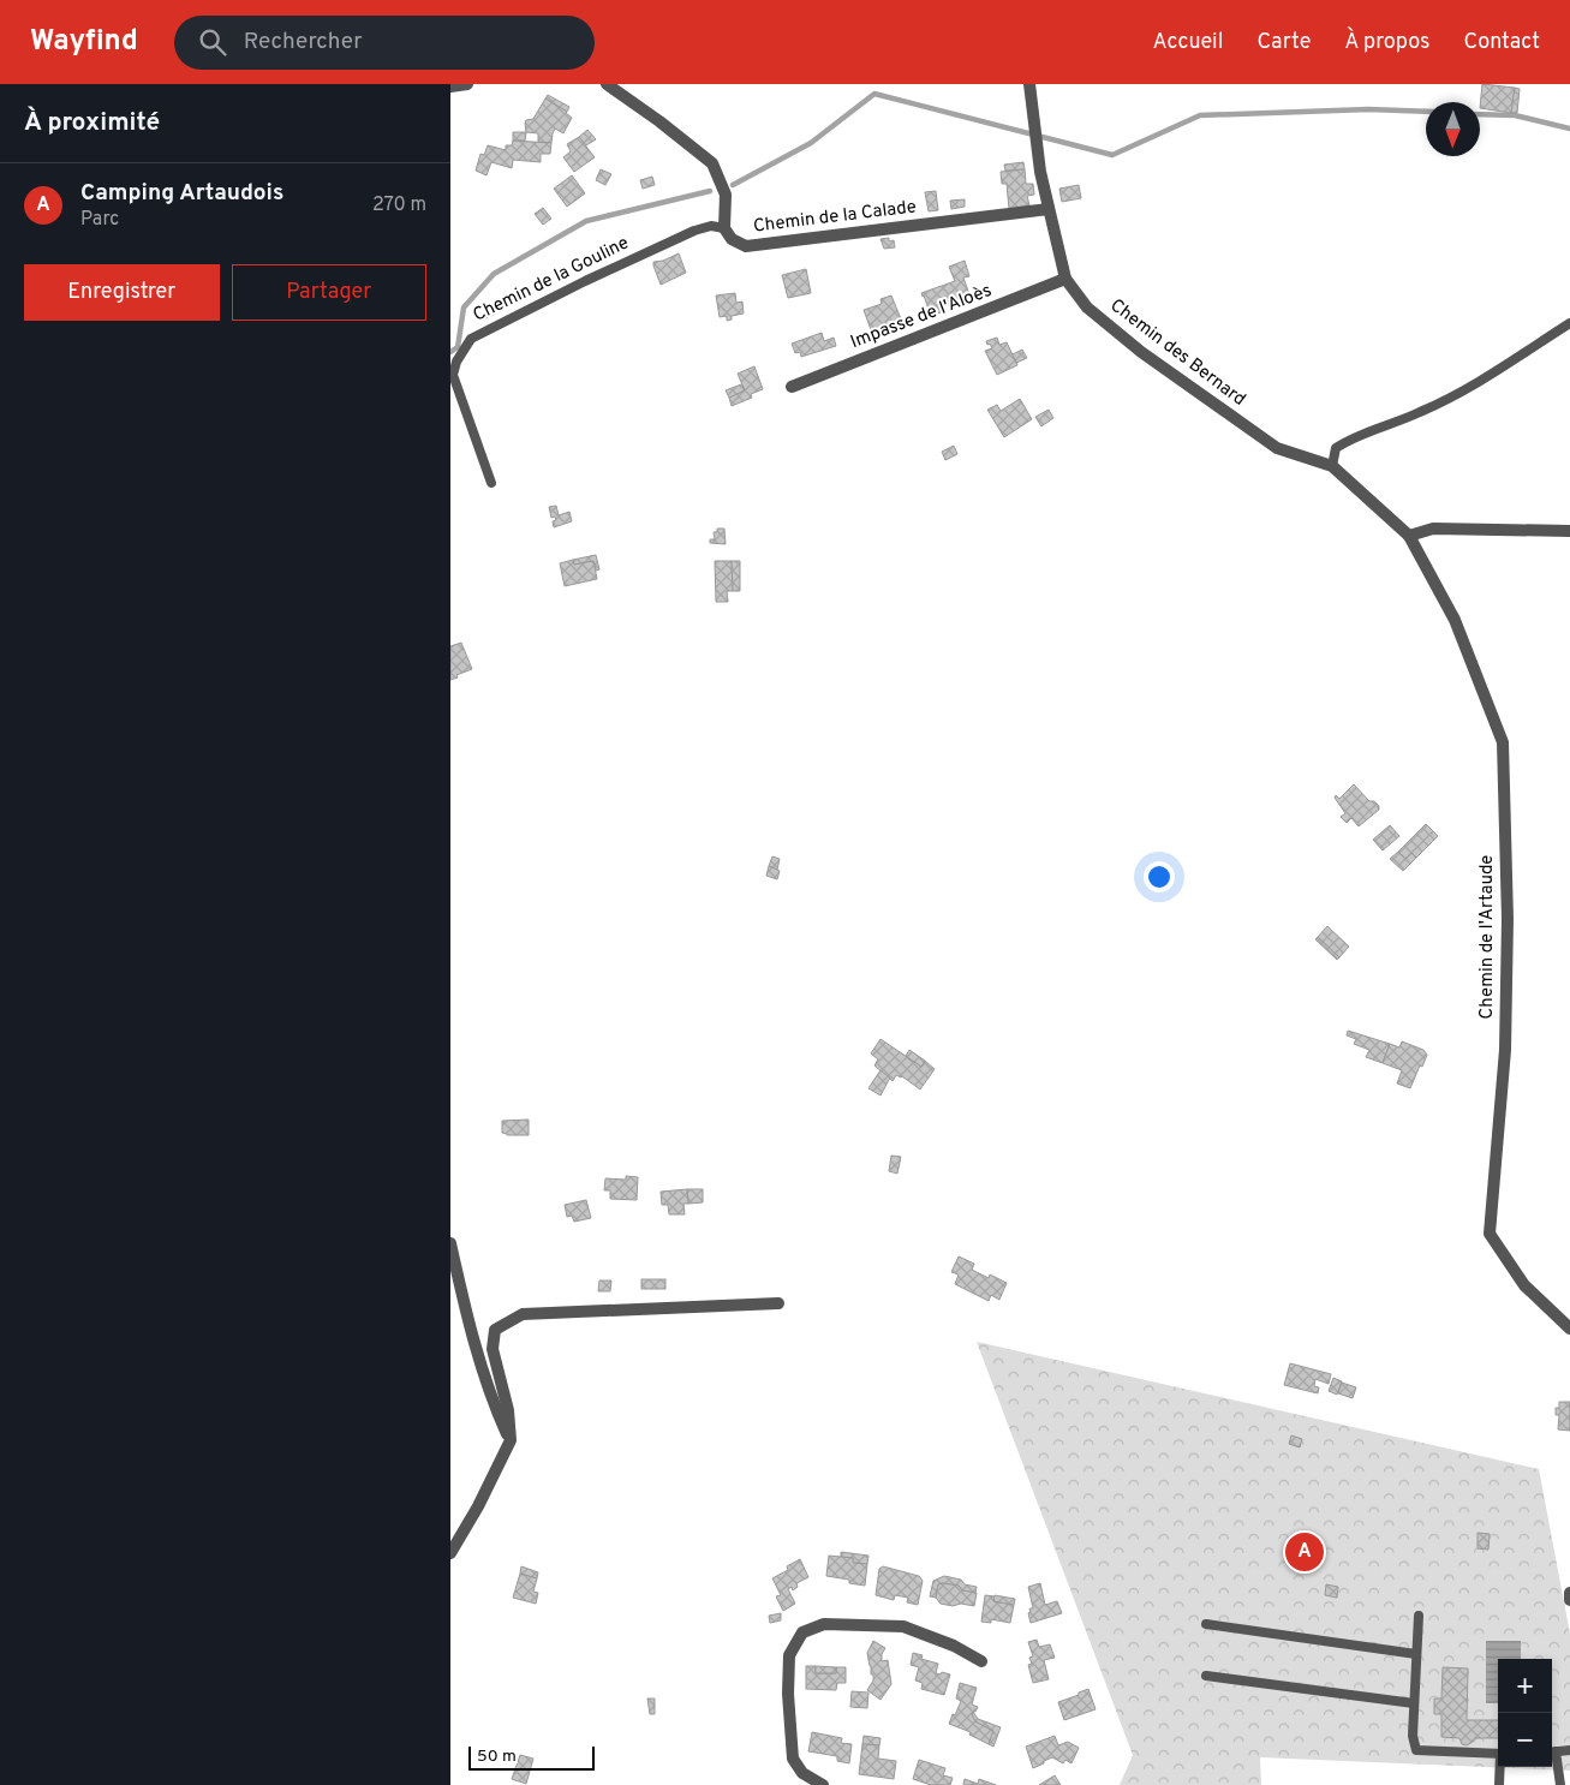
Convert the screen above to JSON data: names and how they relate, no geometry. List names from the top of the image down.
{
  "streets": {
    "street": [
      "Chemin de la Calade",
      "Impasse de l'Aloès",
      "Chemin des Bernard",
      "Chemin de l'Artaude"
    ],
    "lane": ["Chemin de la Gouline"]
  },
  "crossings": [
    ["Chemin de la Calade", "Chemin de la Gouline"],
    ["Chemin de la Calade", "Chemin des Bernard"],
    ["Impasse de l'Aloès", "Chemin des Bernard"],
    ["Chemin des Bernard", "Chemin de l'Artaude"]
  ],
  "scale_bar": "50 m",
  "north": "bottom",
  "page": {
    "header": "Wayfind",
    "search": "Rechercher",
    "nav": [
      "Accueil",
      "Carte",
      "À propos",
      "Contact"
    ],
    "heading": "À proximité",
    "list": [
      {
        "mark": "A",
        "name": "Camping Artaudois",
        "note": "Parc",
        "value": "270 m"
      }
    ],
    "buttons": ["Enregistrer", "Partager"],
    "pins": "A",
    "map_buttons": ["+", "−"],
    "scale": "50 m"
  }
}
